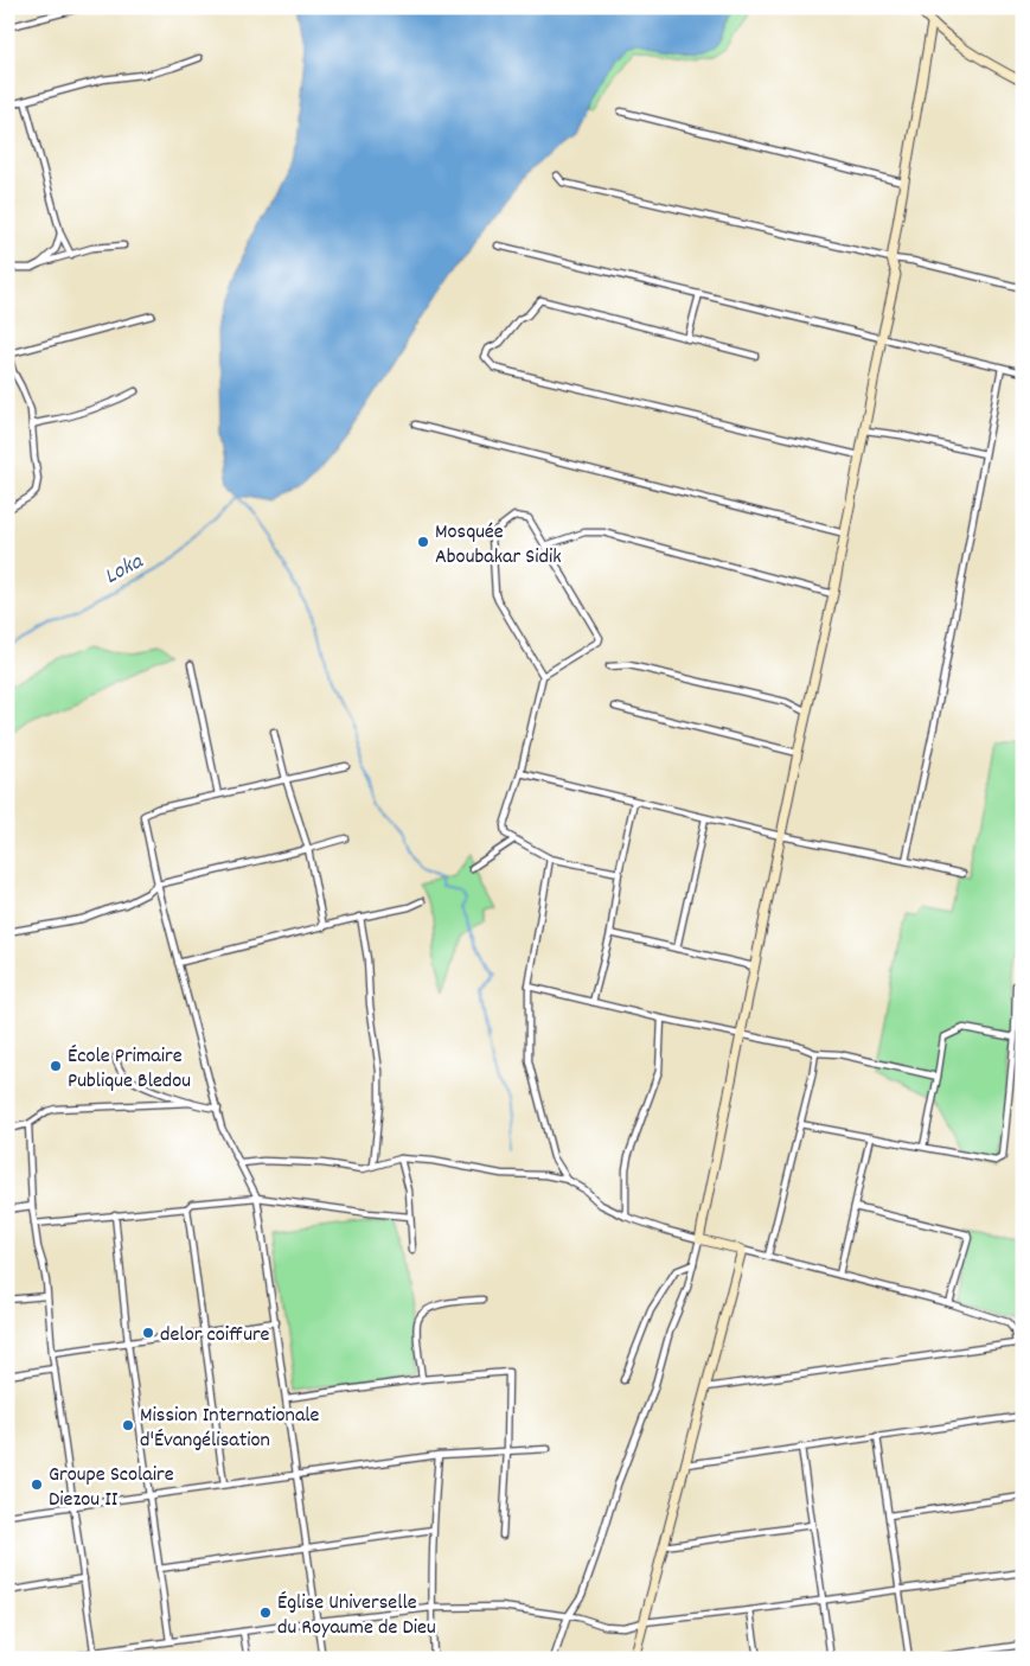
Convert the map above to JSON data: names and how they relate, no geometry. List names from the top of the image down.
{
  "water": ["Loka"],
  "places": [
    "Mosquée Aboubakar Sidik",
    "École Primaire Publique Bledou",
    "delor coiffure",
    "Mission Internationale d'Évangélisation",
    "Groupe Scolaire Diezou II",
    "Église Universelle du Royaume de Dieu"
  ]
}
